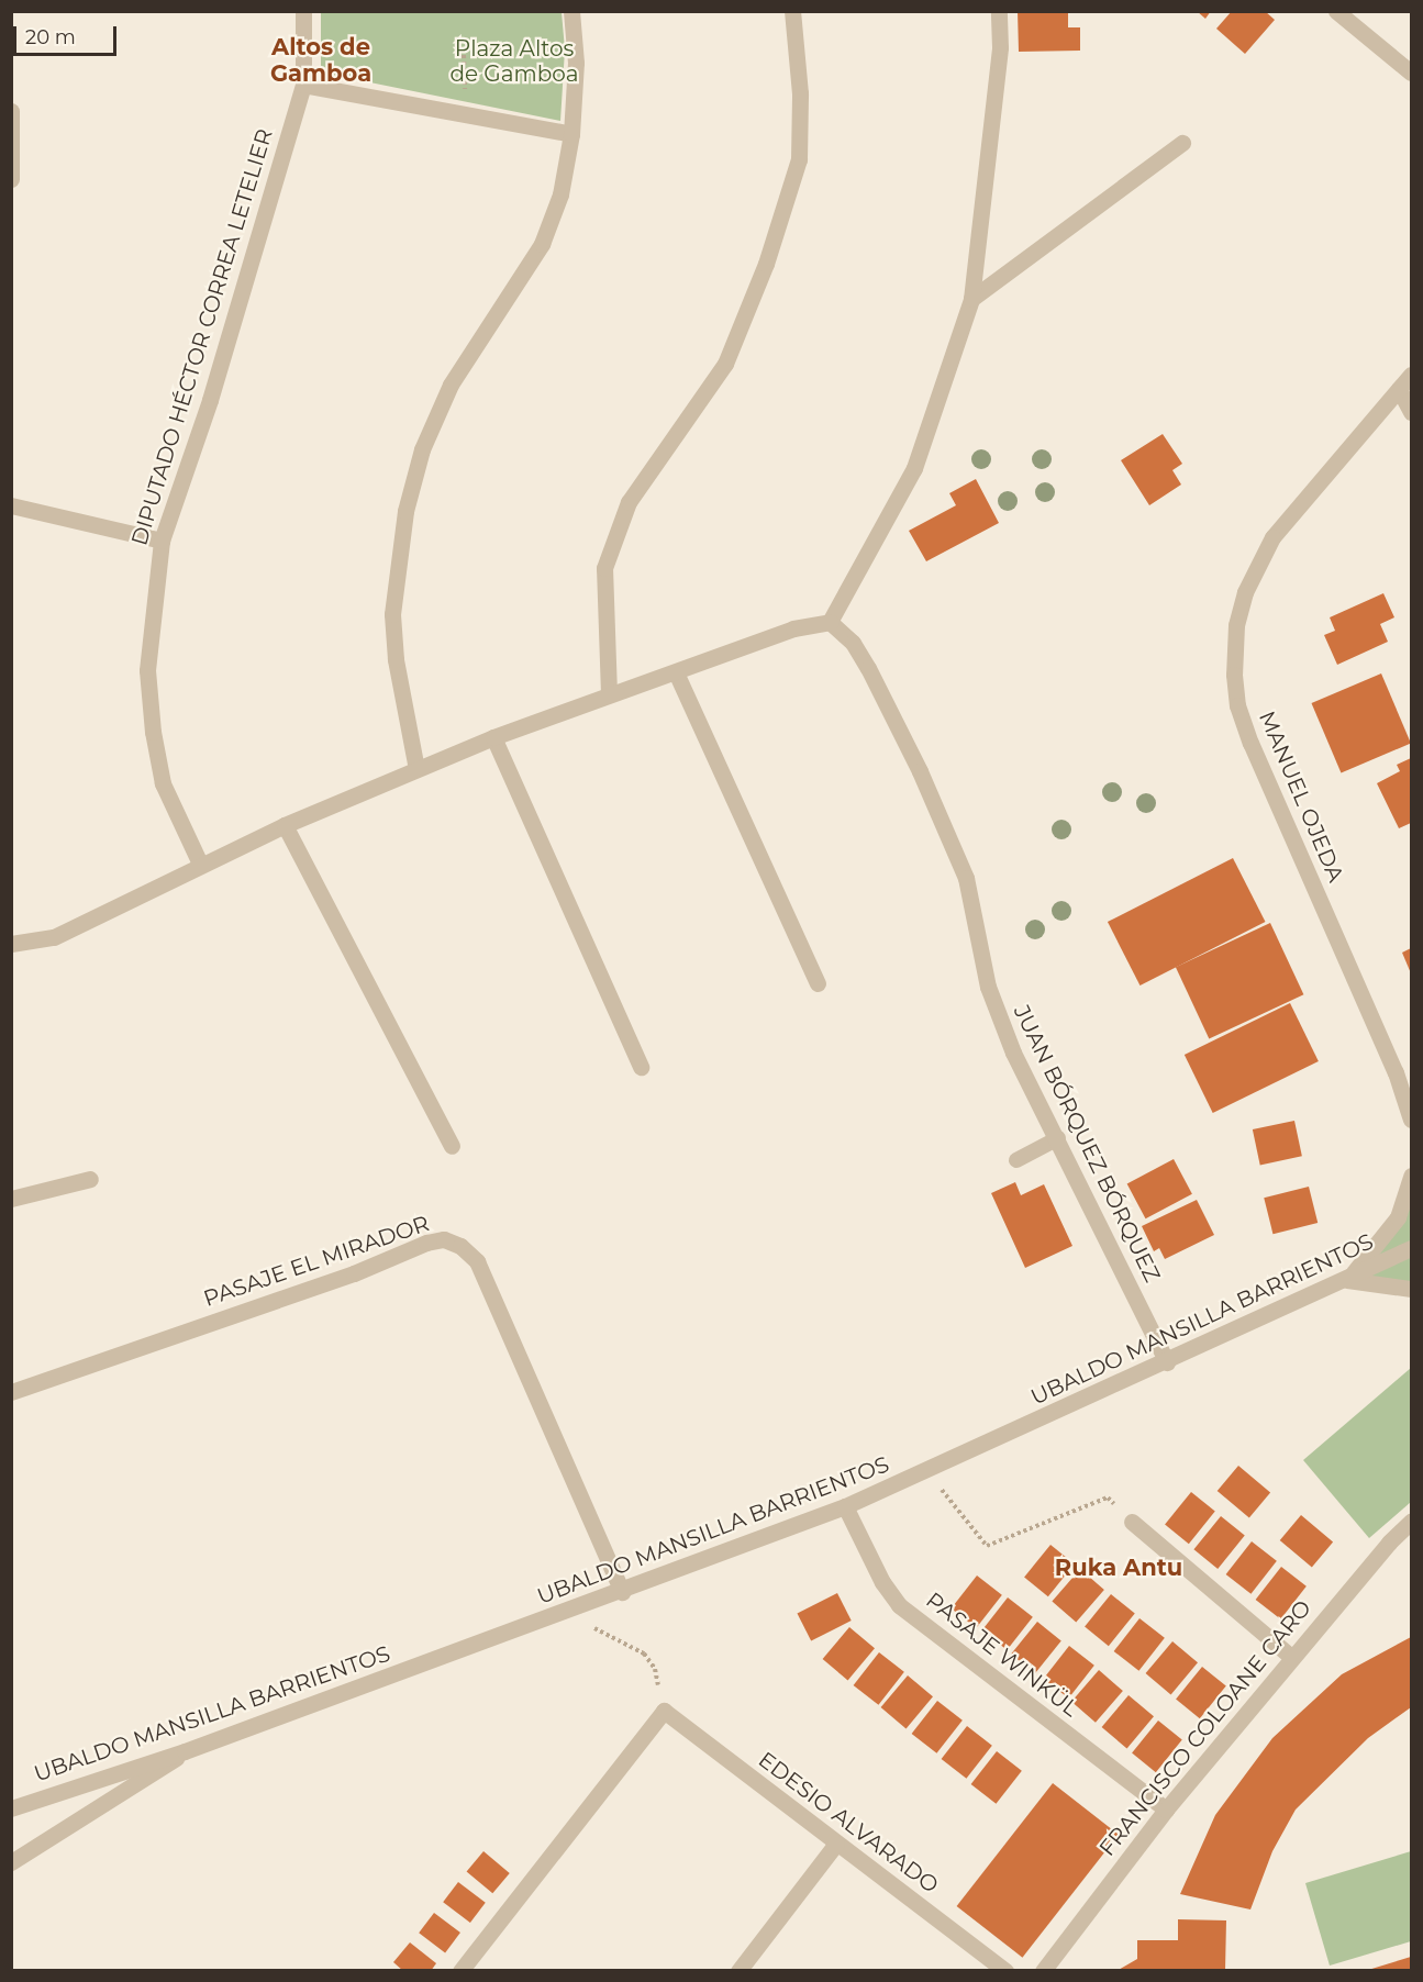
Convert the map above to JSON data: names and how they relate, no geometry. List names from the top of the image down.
{
  "streets": {
    "street": [
      "DIPUTADO HÉCTOR CORREA LETELIER",
      "MANUEL OJEDA",
      "JUAN BÓRQUEZ BÓRQUEZ",
      "PASAJE EL MIRADOR",
      "UBALDO MANSILLA BARRIENTOS",
      "PASAJE WINKÜL",
      "FRANCISCO COLOANE CARO",
      "EDESIO ALVARADO"
    ]
  },
  "crossings": [
    ["JUAN BÓRQUEZ BÓRQUEZ", "UBALDO MANSILLA BARRIENTOS"],
    ["PASAJE EL MIRADOR", "UBALDO MANSILLA BARRIENTOS"],
    ["UBALDO MANSILLA BARRIENTOS", "PASAJE WINKÜL"],
    ["PASAJE WINKÜL", "FRANCISCO COLOANE CARO"]
  ],
  "districts": ["Altos de Gamboa", "Ruka Antu"],
  "parks": ["Plaza Altos de Gamboa"],
  "scale_bar": "20 m"
}
